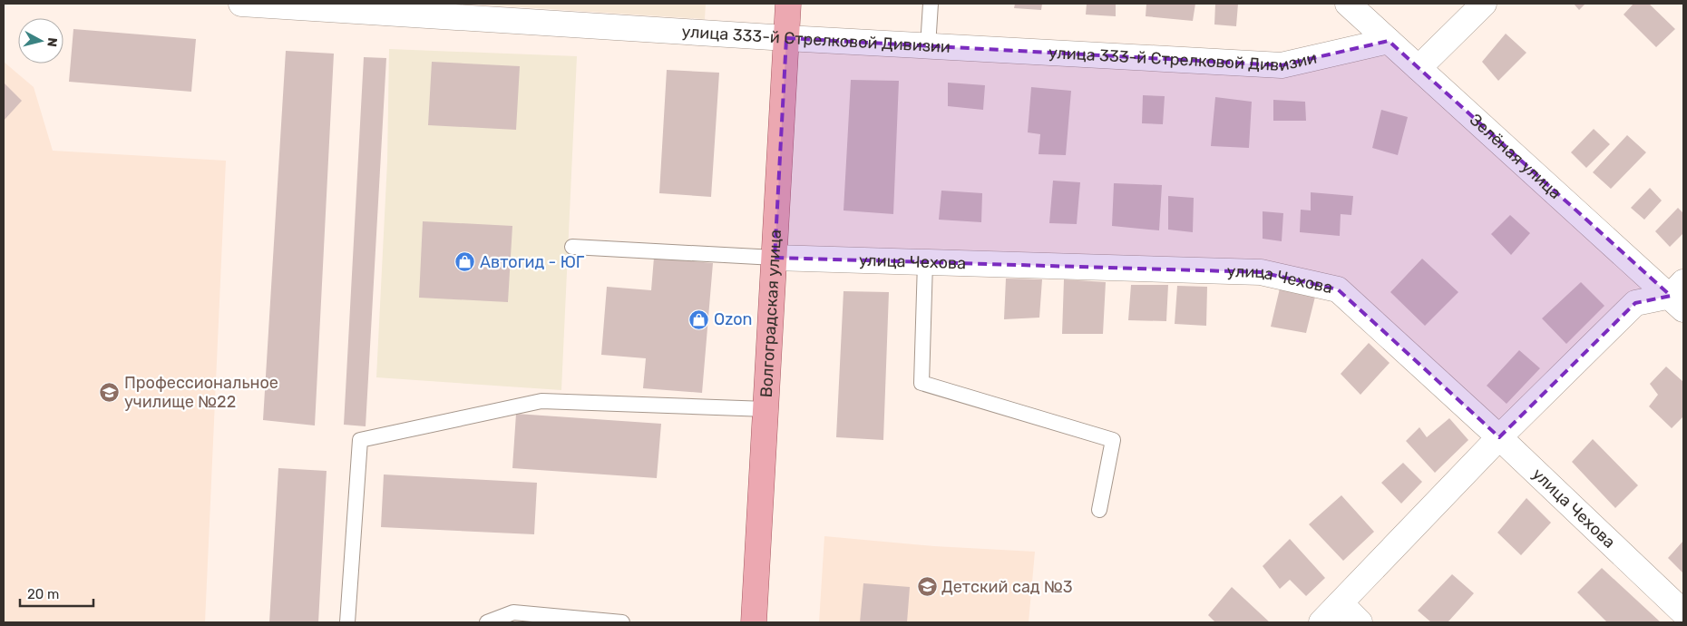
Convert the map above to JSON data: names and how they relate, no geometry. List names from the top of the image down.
{
  "streets": {
    "main road": ["Волгоградская улица"],
    "street": ["улица 333-й Стрелковой Дивизии", "Зелёная улица", "улица Чехова"]
  },
  "crossings": [
    ["улица 333-й Стрелковой Дивизии", "Зелёная улица"],
    ["улица 333-й Стрелковой Дивизии", "Волгоградская улица"],
    ["улица Чехова", "Волгоградская улица"]
  ],
  "places": {
    "shop": ["Автогид - ЮГ", "Ozon"],
    "school or university": ["Профессиональное училище №22", "Детский сад №3"]
  },
  "scale_bar": "20 m",
  "north": "right"
}
